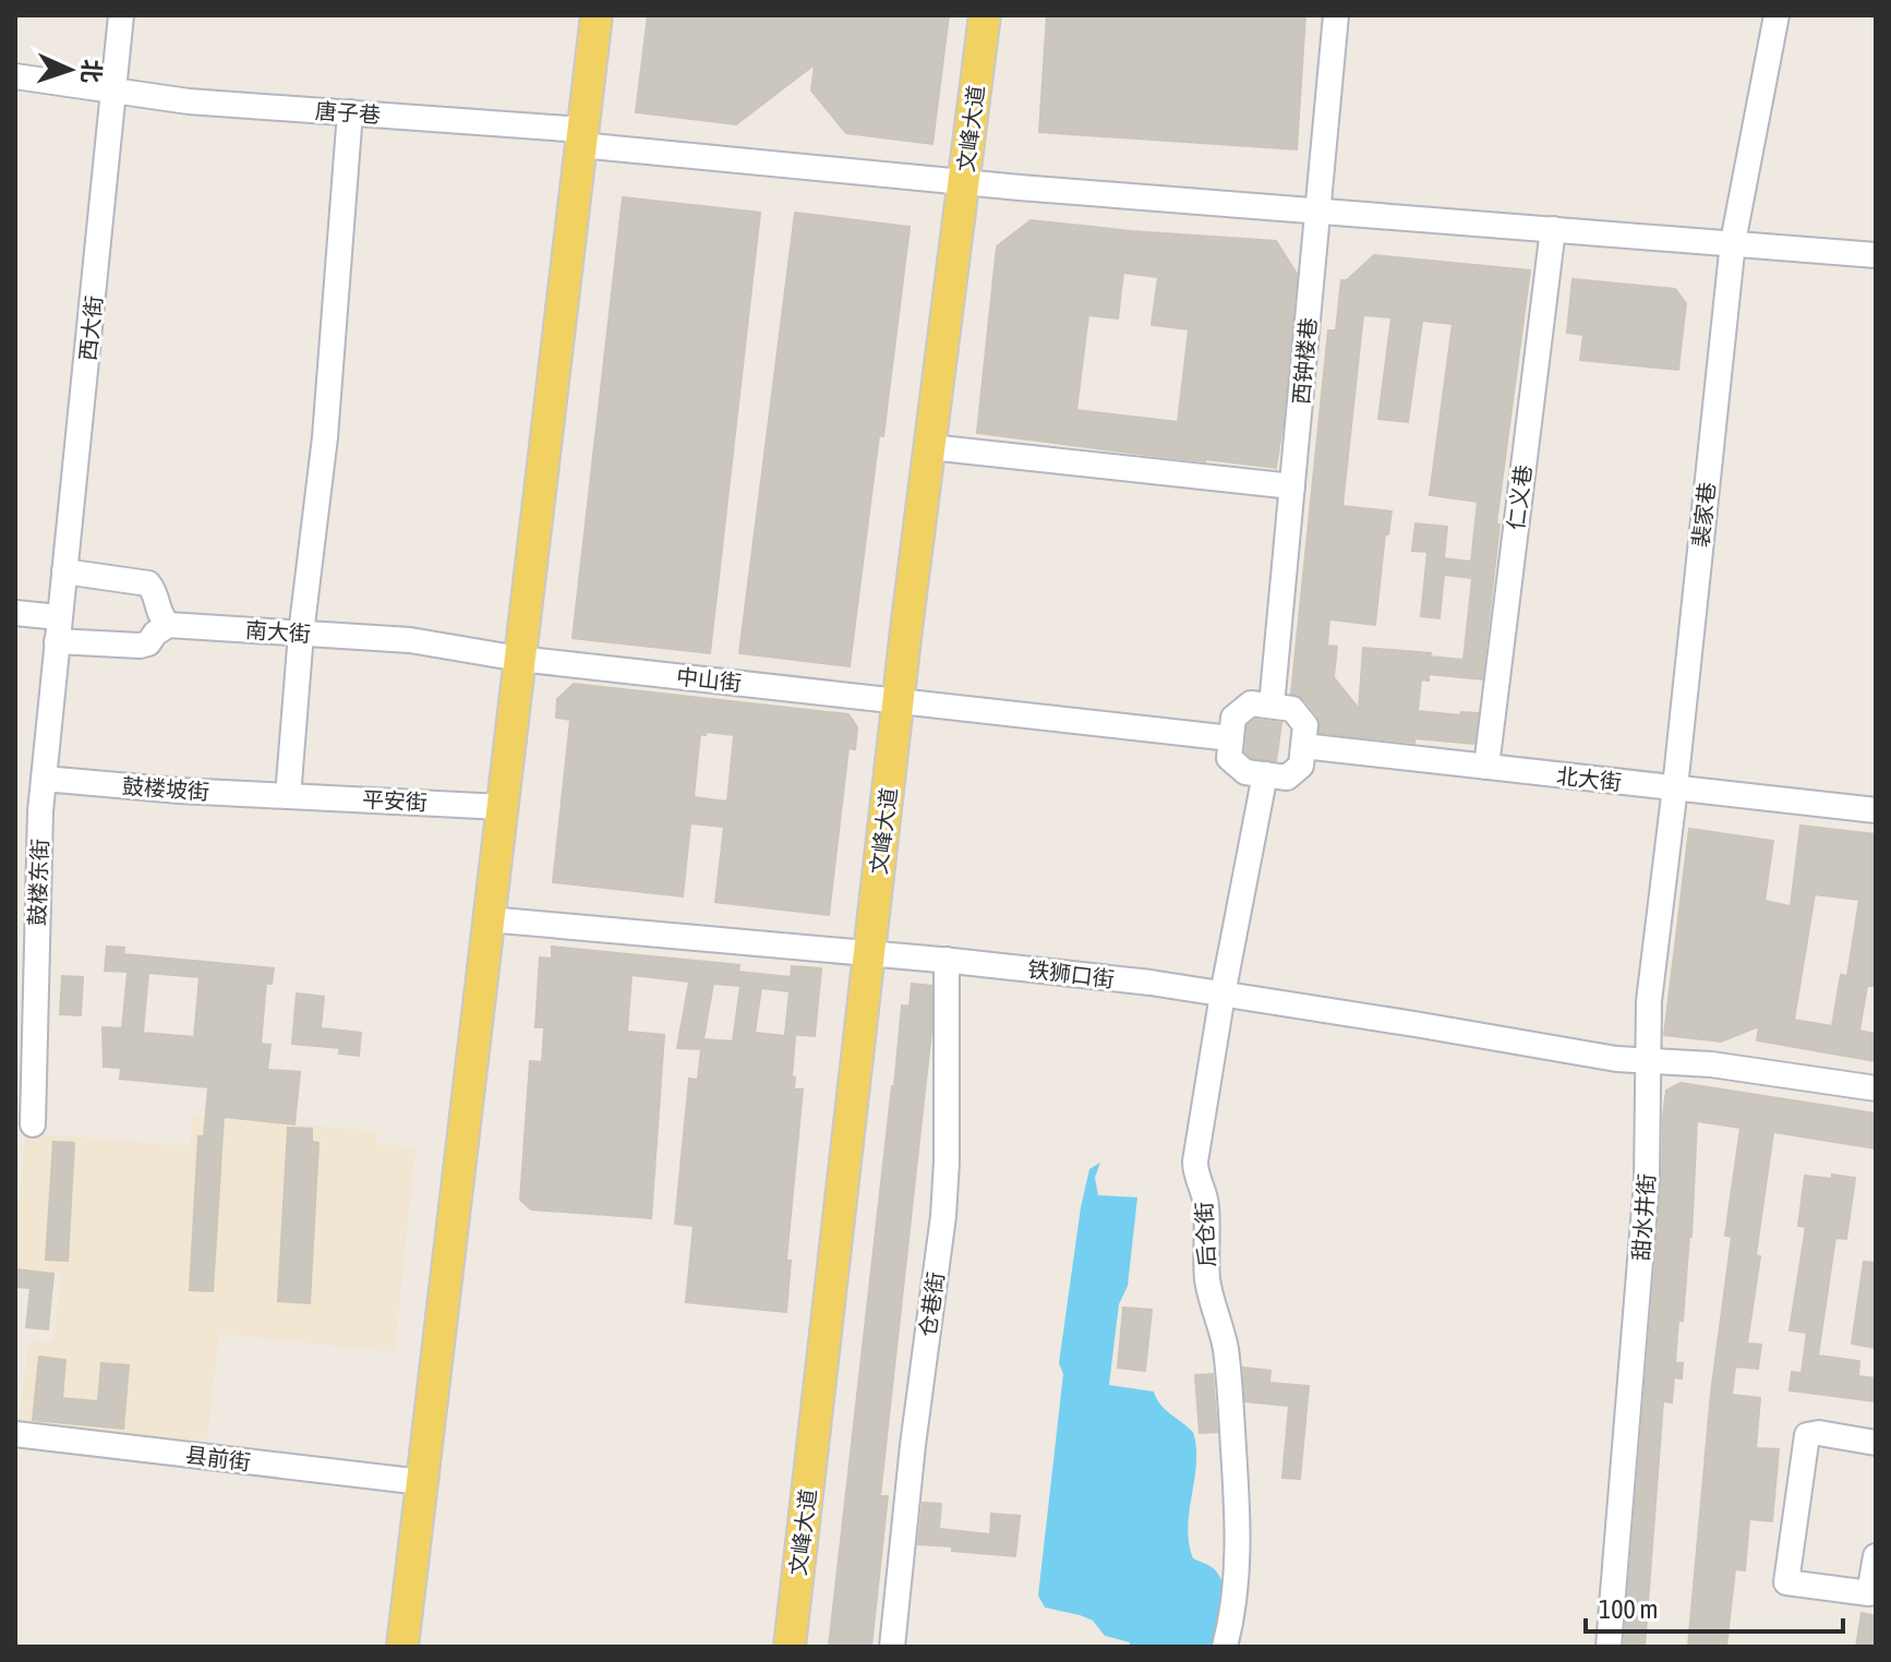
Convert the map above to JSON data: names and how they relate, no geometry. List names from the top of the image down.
{
  "streets": {
    "main road": ["文峰大道"],
    "street": [
      "唐子巷",
      "西大街",
      "西钟楼巷",
      "仁义巷",
      "裴家巷",
      "南大街",
      "中山街",
      "北大街",
      "鼓楼坡街",
      "平安街",
      "鼓楼东街",
      "铁狮口街",
      "甜水井街",
      "后仓街",
      "仓巷街",
      "县前街"
    ]
  },
  "crossings": [
    ["唐子巷", "文峰大道"],
    ["唐子巷", "西大街"],
    ["唐子巷", "西钟楼巷"],
    ["唐子巷", "仁义巷"],
    ["唐子巷", "裴家巷"],
    ["文峰大道", "中山街"],
    ["文峰大道", "铁狮口街"],
    ["西大街", "鼓楼东街"],
    ["西钟楼巷", "北大街"],
    ["西钟楼巷", "后仓街"],
    ["仁义巷", "北大街"],
    ["裴家巷", "北大街"],
    ["裴家巷", "甜水井街"],
    ["南大街", "中山街"],
    ["北大街", "甜水井街"],
    ["北大街", "后仓街"],
    ["鼓楼坡街", "平安街"],
    ["鼓楼坡街", "鼓楼东街"],
    ["铁狮口街", "甜水井街"],
    ["铁狮口街", "后仓街"],
    ["铁狮口街", "仓巷街"]
  ],
  "scale_bar": "100 m",
  "north": "right"
}
